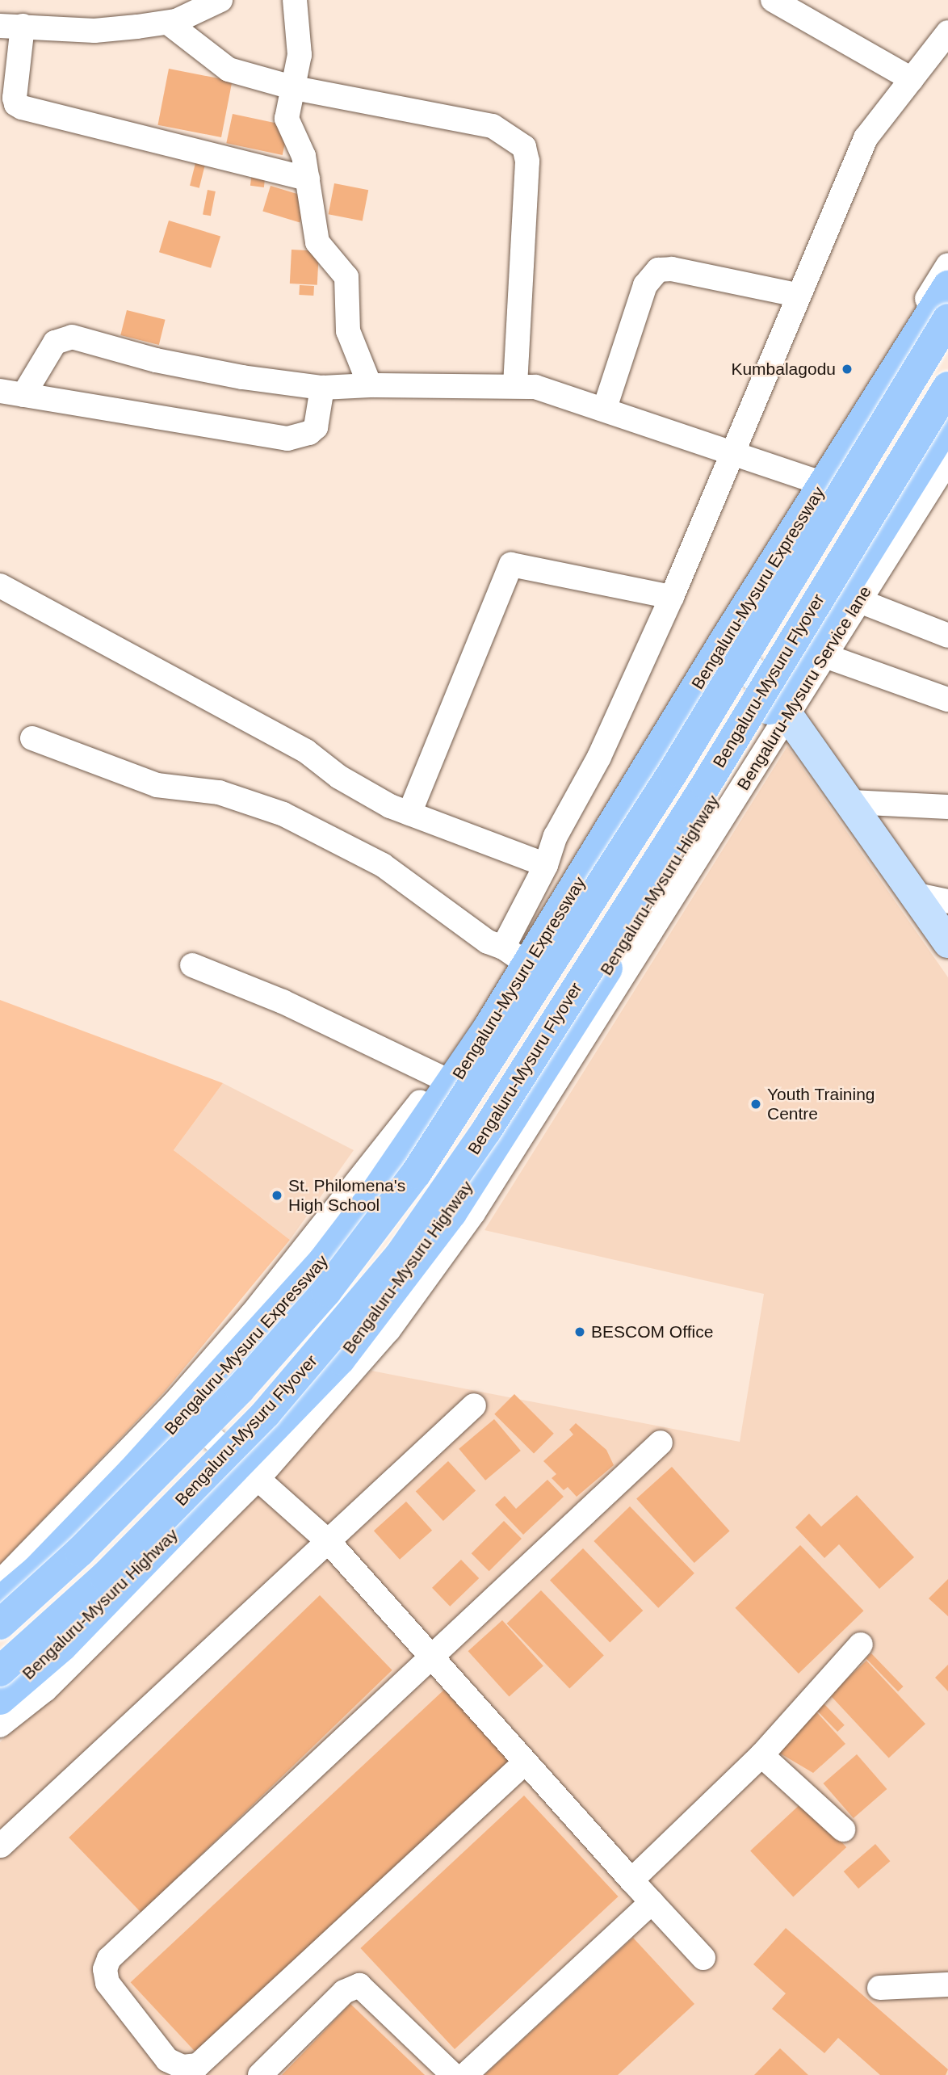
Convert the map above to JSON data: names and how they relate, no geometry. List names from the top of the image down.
{
  "streets": {
    "highway": ["Bengaluru-Mysuru Expressway", "Bengaluru-Mysuru Flyover", "Bengaluru-Mysuru Highway"],
    "street": ["Bengaluru-Mysuru Service lane"]
  },
  "crossings": [
    ["Bengaluru-Mysuru Service lane", "Bengaluru-Mysuru Highway"]
  ],
  "places": [
    "Kumbalagodu",
    "Youth Training Centre",
    "St. Philomena's High School",
    "BESCOM Office"
  ]
}
